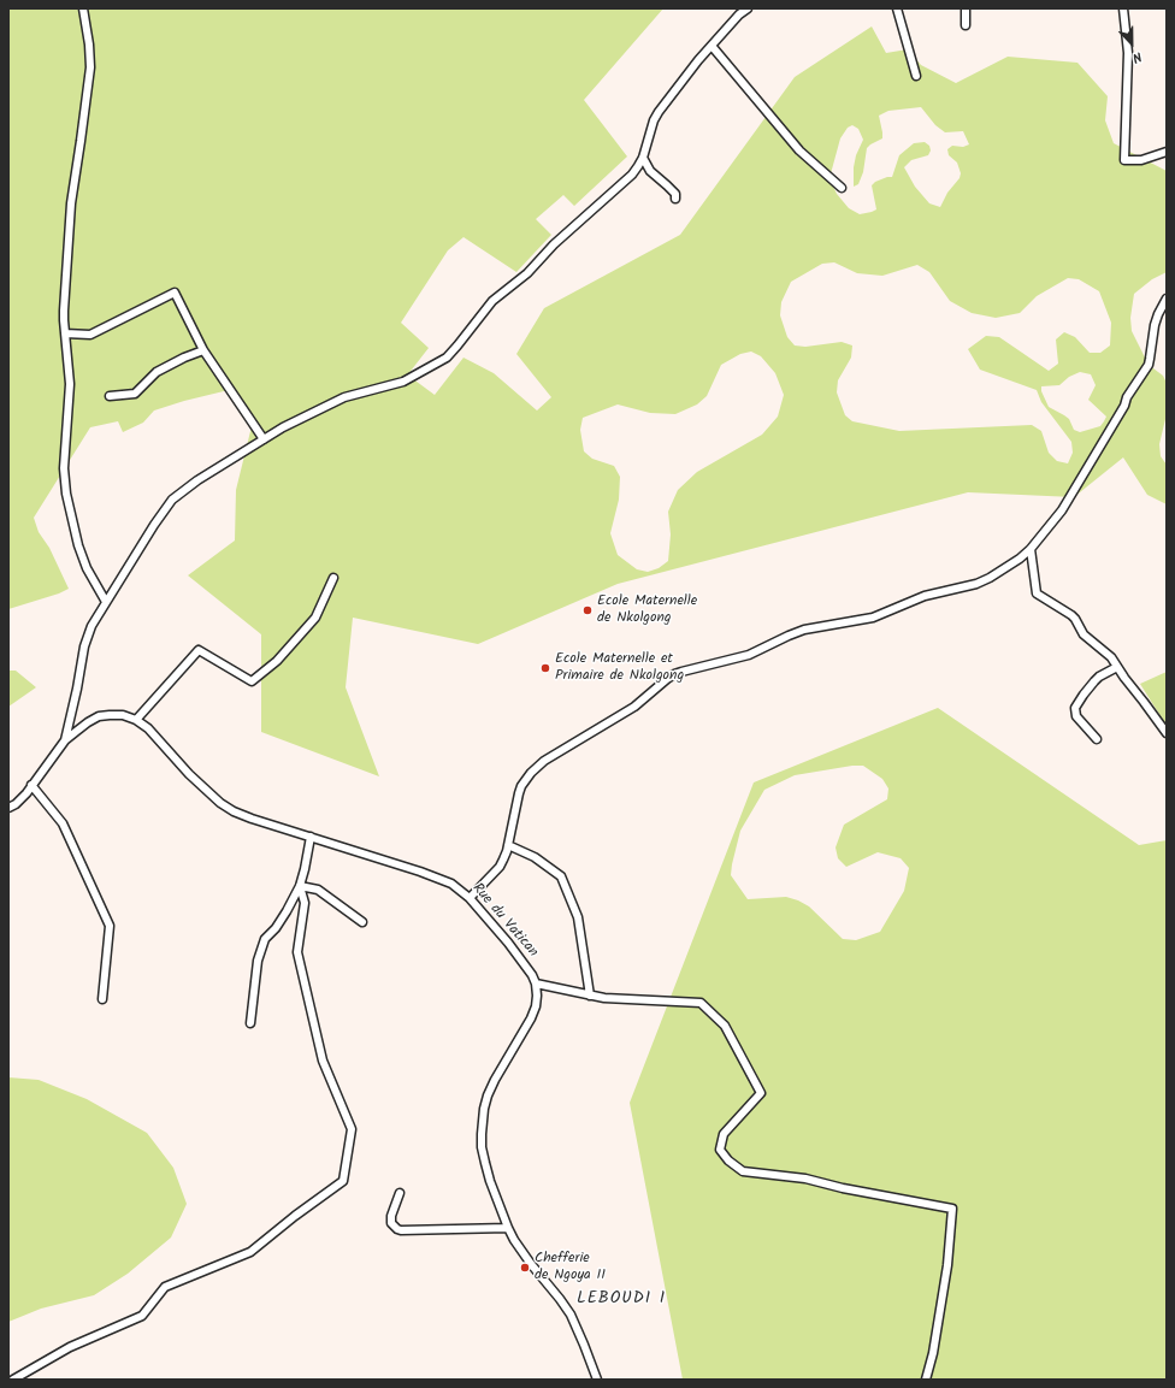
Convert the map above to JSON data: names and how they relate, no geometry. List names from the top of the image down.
{
  "streets": {
    "street": ["Rue du Vatican"]
  },
  "districts": ["LEBOUDI I"],
  "places": ["Ecole Maternelle de Nkolgong", "Ecole Maternelle et Primaire de Nkolgong", "Chefferie de Ngoya II"],
  "north": "bottom"
}
